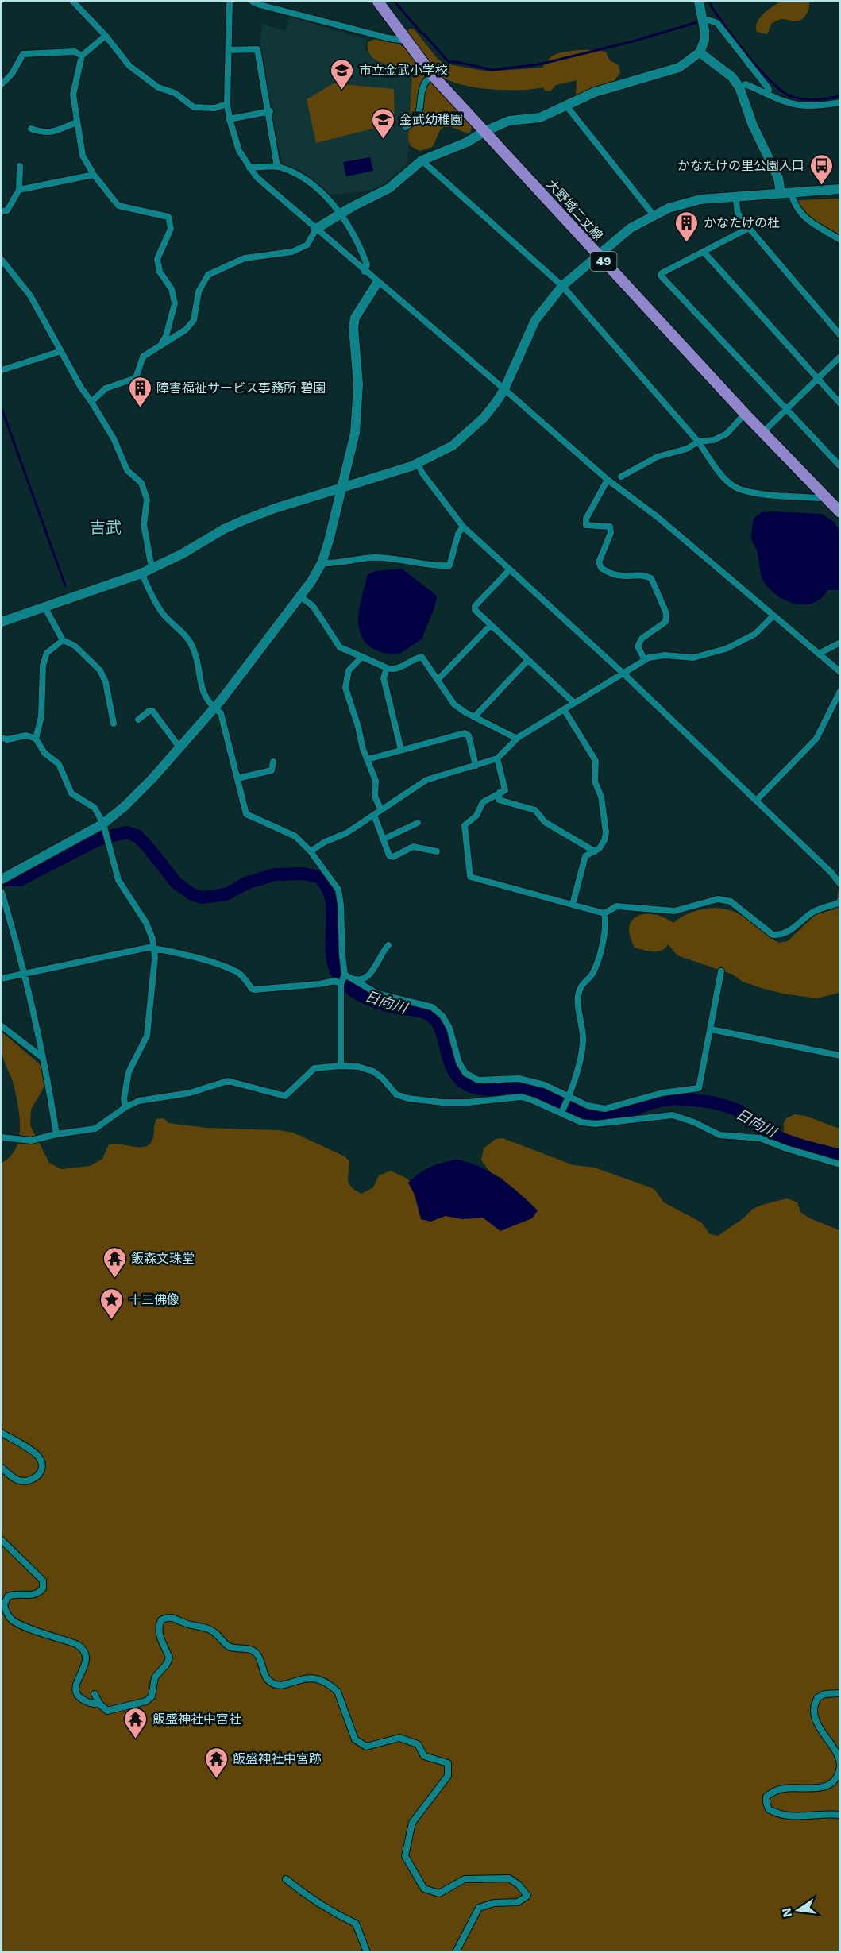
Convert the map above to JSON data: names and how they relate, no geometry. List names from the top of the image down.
{
  "streets": {
    "main road": ["大野城二丈線", "49"]
  },
  "districts": ["吉武"],
  "water": ["日向川"],
  "places": {
    "school or university": ["市立金武小学校", "金武幼稚園"],
    "bus stop": ["かなたけの里公園入口"],
    "building": ["かなたけの杜", "障害福祉サービス事務所 碧園"],
    "temple": ["飯森文珠堂", "飯盛神社中宮社", "飯盛神社中宮跡"],
    "place": ["十三佛像"]
  },
  "north": "left"
}
